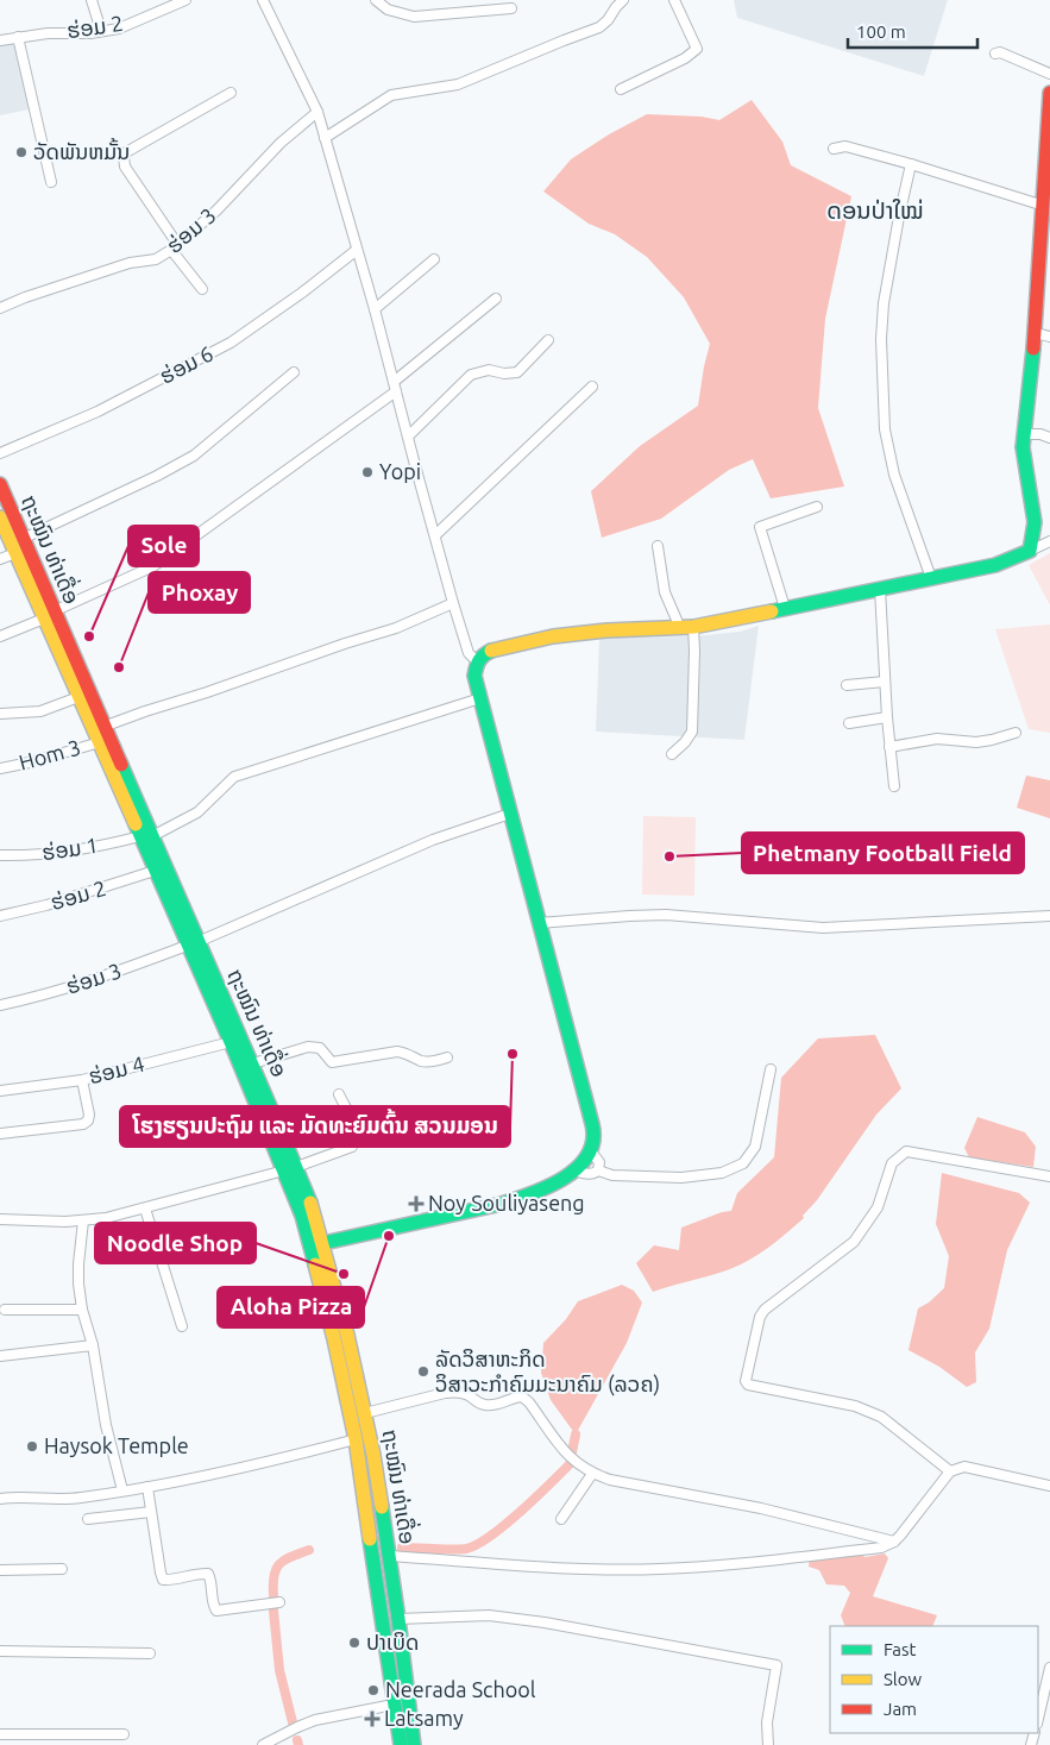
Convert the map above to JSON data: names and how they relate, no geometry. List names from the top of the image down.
{
  "streets": {
    "main road": ["ຖະໝົນ ທ່າເດື່ອ"],
    "street": [
      "ຮ່ອມ 2",
      "ຮ່ອມ 3",
      "ຮ່ອມ 6",
      "Hom 3",
      "ຮ່ອມ 1",
      "ຮ່ອມ 4"
    ]
  },
  "crossings": [
    ["ຮ່ອມ 2", "ຖະໝົນ ທ່າເດື່ອ"],
    ["ຮ່ອມ 3", "ຖະໝົນ ທ່າເດື່ອ"],
    ["ຖະໝົນ ທ່າເດື່ອ", "Hom 3"],
    ["ຖະໝົນ ທ່າເດື່ອ", "ຮ່ອມ 1"],
    ["ຖະໝົນ ທ່າເດື່ອ", "ຮ່ອມ 4"]
  ],
  "districts": ["ດອນປ່າໃໝ່"],
  "places": {
    "other": [
      "ວັດພັນຫມັ້ນ",
      "Yopi",
      "Sole",
      "Phoxay",
      "Phetmany Football Field",
      "ໂຮງຮຽນປະຖົມ ແລະ ມັດທະຍົມຕົ້ນ ສວນມອນ",
      "Aloha Pizza",
      "Noodle Shop",
      "ລັດວິສາຫະກິດ ວິສາວະກຳຄົມມະນາຄົມ (ລວຄ)",
      "Haysok Temple",
      "ປາເບິດ",
      "Neerada School"
    ],
    "health": ["Noy Souliyaseng", "Latsamy"]
  },
  "legend": ["Fast", "Slow", "Jam"],
  "scale_bar": "100 m"
}
